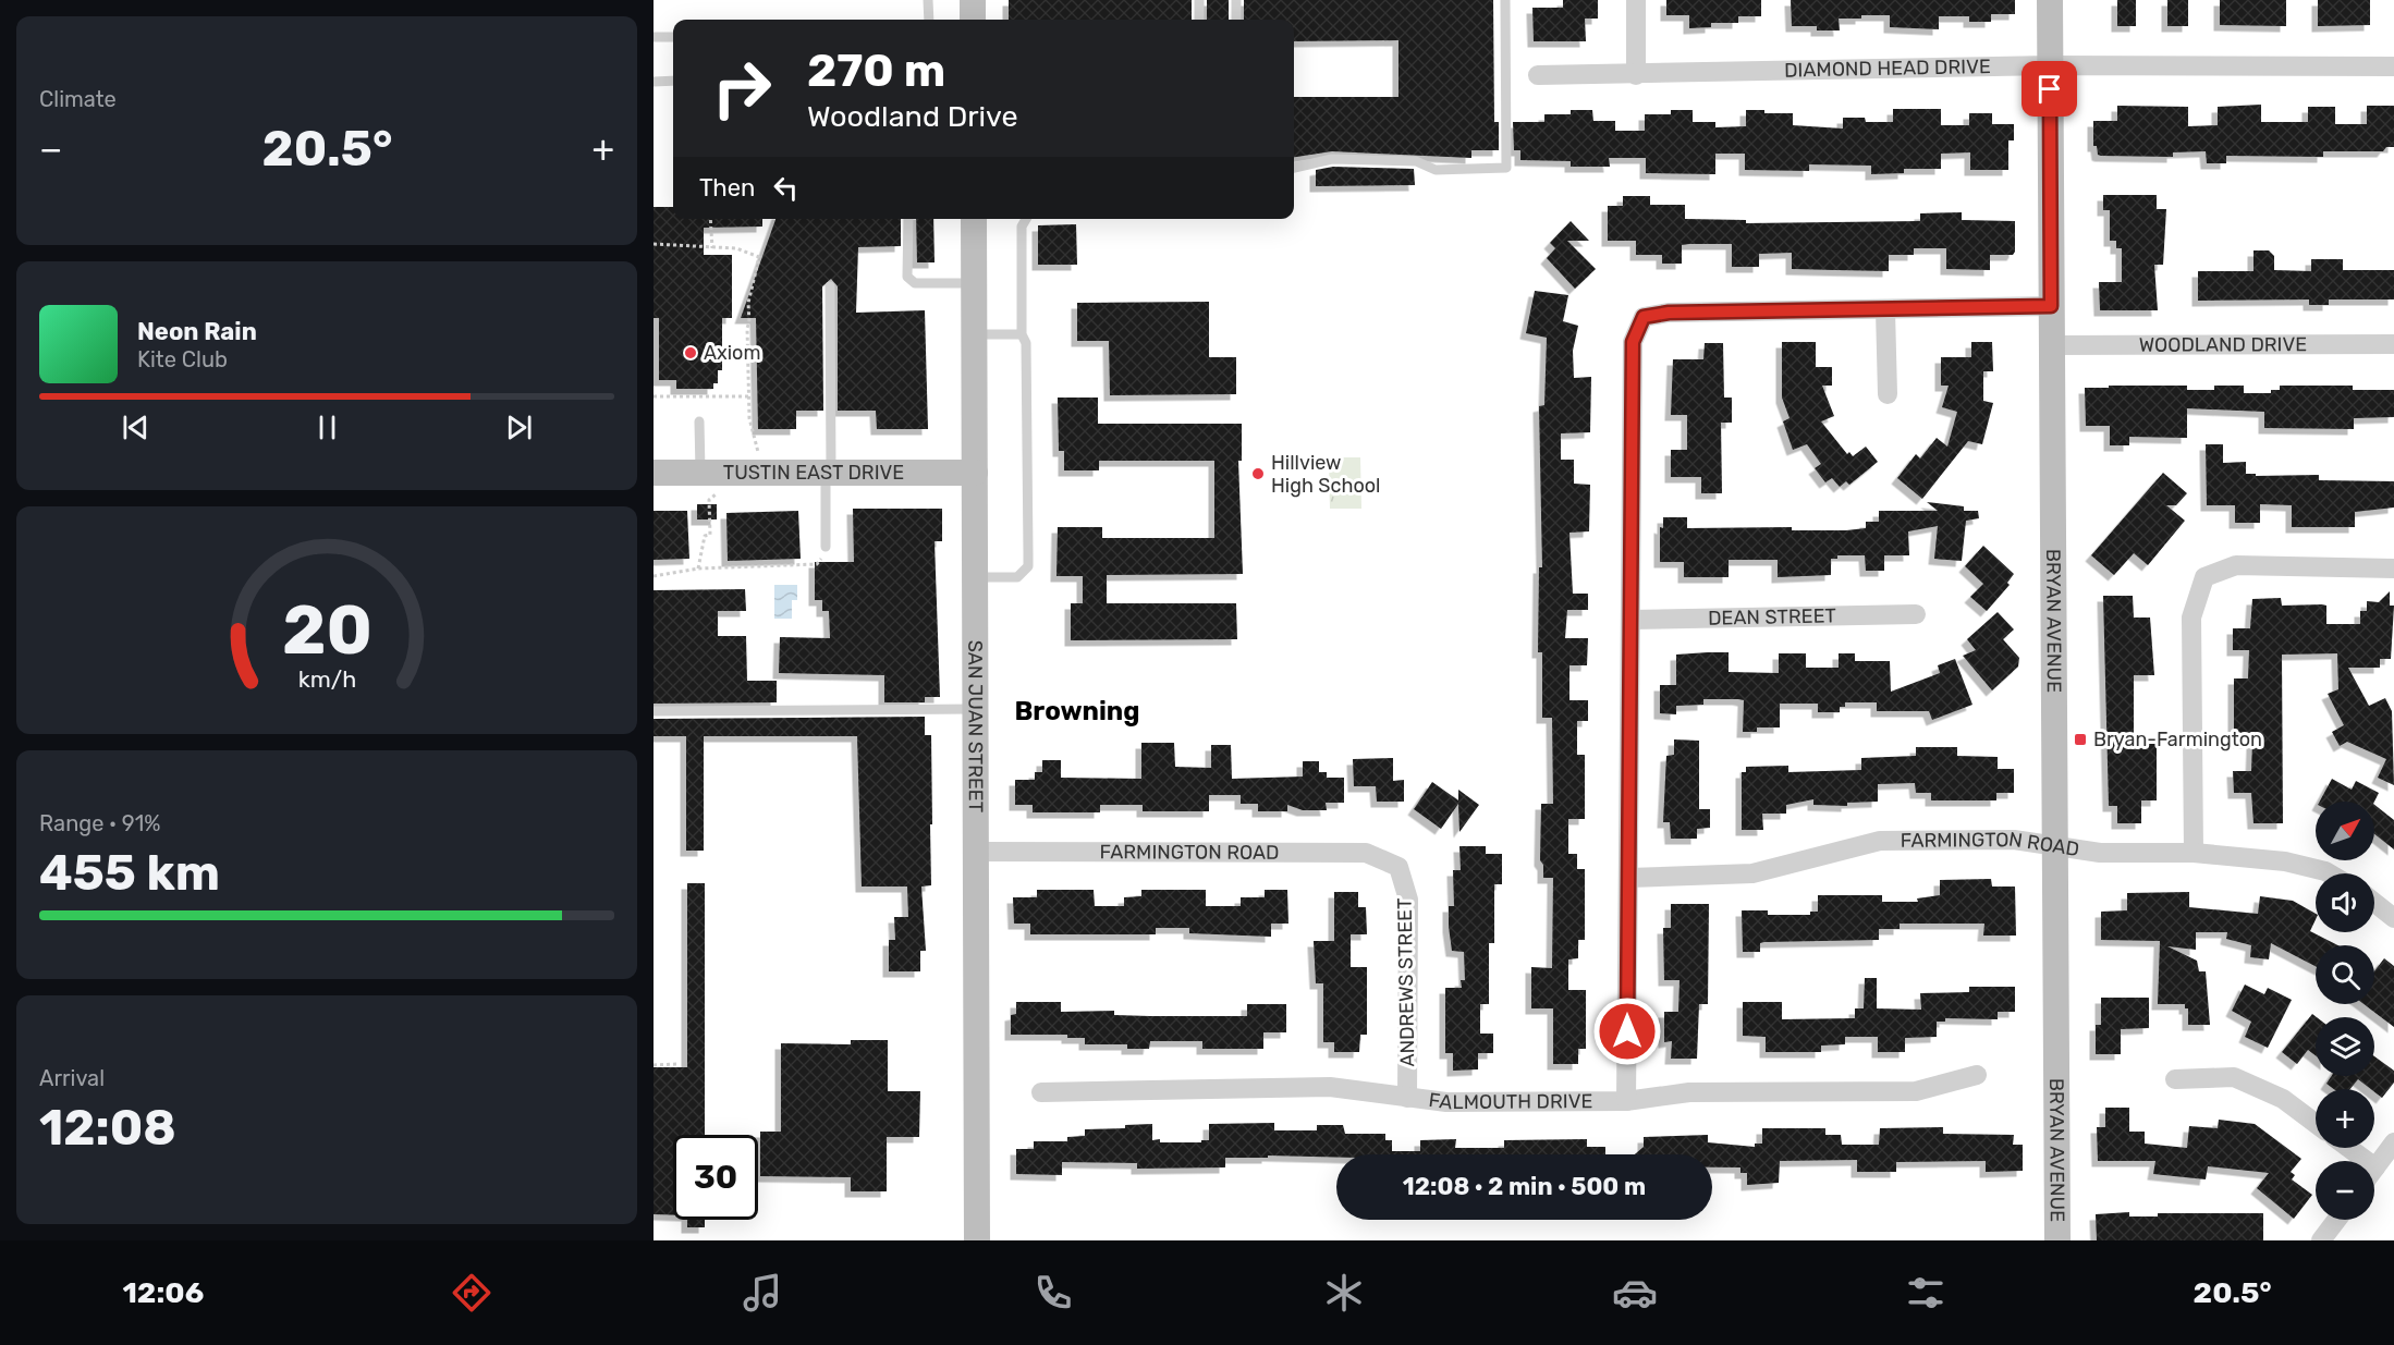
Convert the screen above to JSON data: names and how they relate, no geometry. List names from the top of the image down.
{
  "streets": {
    "main road": ["TUSTIN EAST DRIVE", "BRYAN AVENUE", "SAN JUAN STREET"],
    "street": [
      "DIAMOND HEAD DRIVE",
      "WOODLAND DRIVE",
      "DEAN STREET",
      "FARMINGTON ROAD",
      "ANDREWS STREET",
      "FALMOUTH DRIVE"
    ]
  },
  "crossings": [
    ["DIAMOND HEAD DRIVE", "BRYAN AVENUE"],
    ["WOODLAND DRIVE", "BRYAN AVENUE"],
    ["TUSTIN EAST DRIVE", "SAN JUAN STREET"],
    ["BRYAN AVENUE", "FARMINGTON ROAD"],
    ["SAN JUAN STREET", "FARMINGTON ROAD"],
    ["FARMINGTON ROAD", "ANDREWS STREET"],
    ["ANDREWS STREET", "FALMOUTH DRIVE"]
  ],
  "districts": ["Browning"],
  "places": {
    "other": ["Axiom", "Hillview High School"],
    "transit": ["Bryan-Farmington"]
  },
  "north": "top right",
  "page": {
    "tile": [
      "Climate",
      ["Range · 91%", "455 km"],
      ["Arrival", "12:08"]
    ],
    "turn": ["270 m", "Woodland Drive"],
    "heat": ["−", "20.5°", "+"],
    "then": "Then",
    "song": ["Neon Rain", "Kite Club"],
    "map_buttons": ["+", "−"],
    "limit": "30",
    "trip": "12:08 · 2 min · 500 m",
    "tabs": ["12:06", "20.5°"],
    "gauge": ["20", "km/h"]
  }
}
